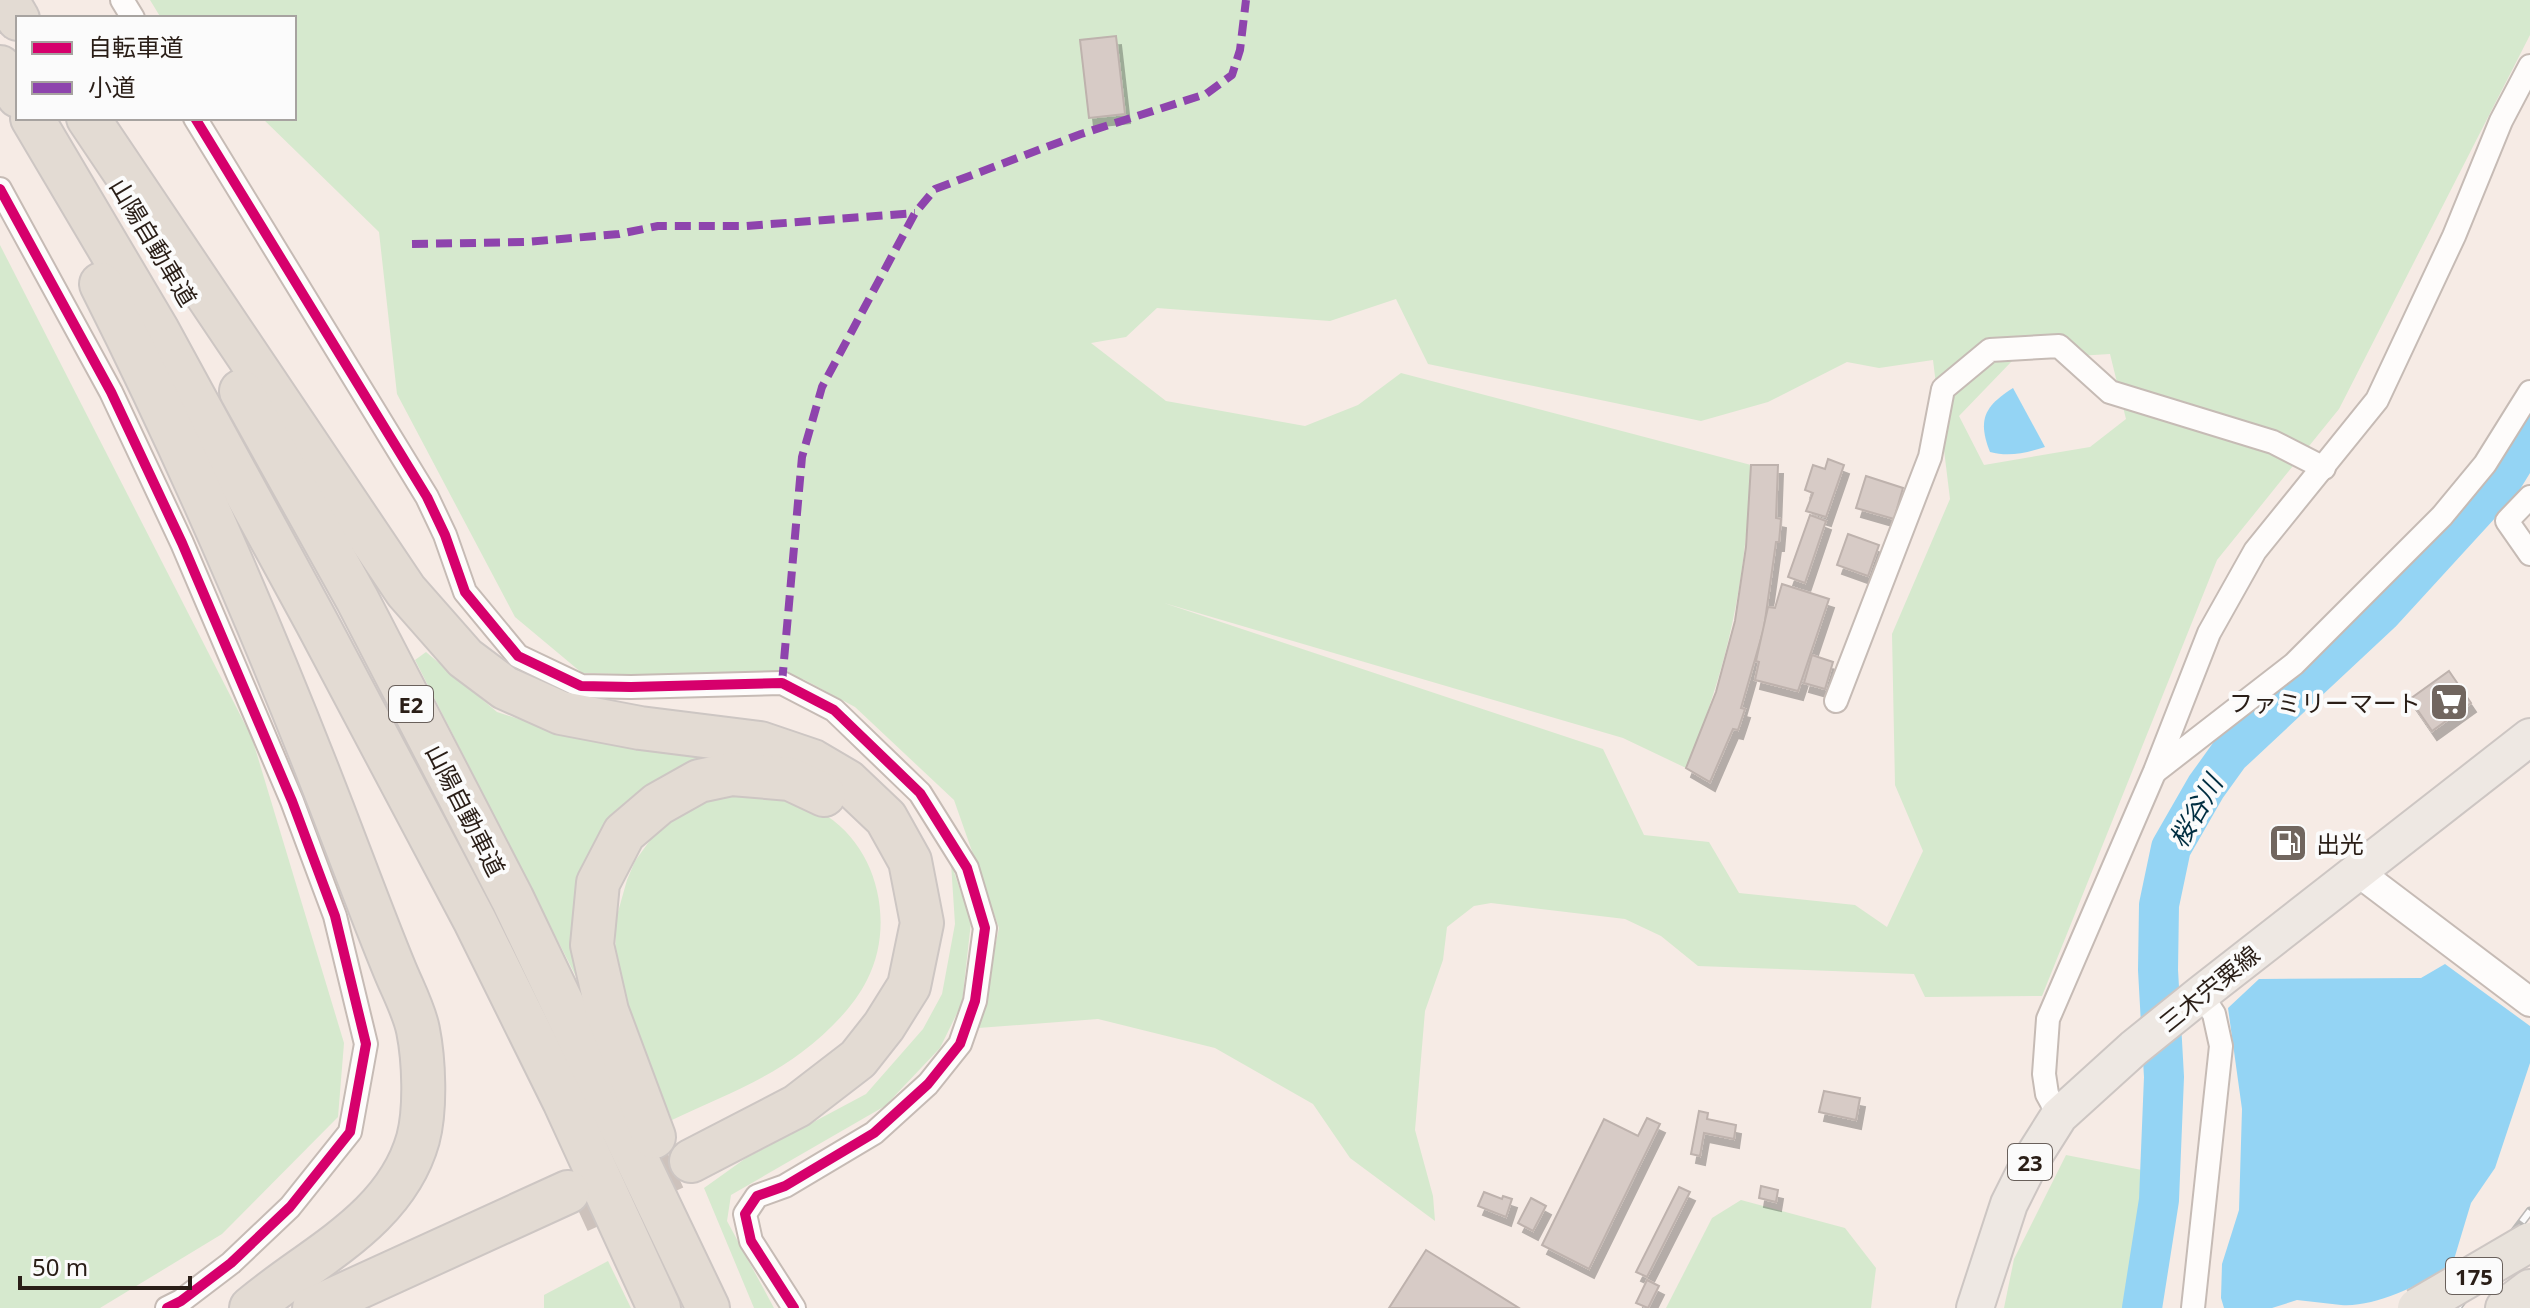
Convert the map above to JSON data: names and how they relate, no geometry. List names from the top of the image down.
{
  "streets": {
    "highway": ["山陽自動車道", "E2", "175"],
    "main road": ["三木宍粟線", "23"]
  },
  "water": ["桜谷川"],
  "places": {
    "supermarket": ["ファミリーマート"],
    "fuel station": ["出光"]
  },
  "legend": ["自転車道", "小道"],
  "scale_bar": "50 m"
}
